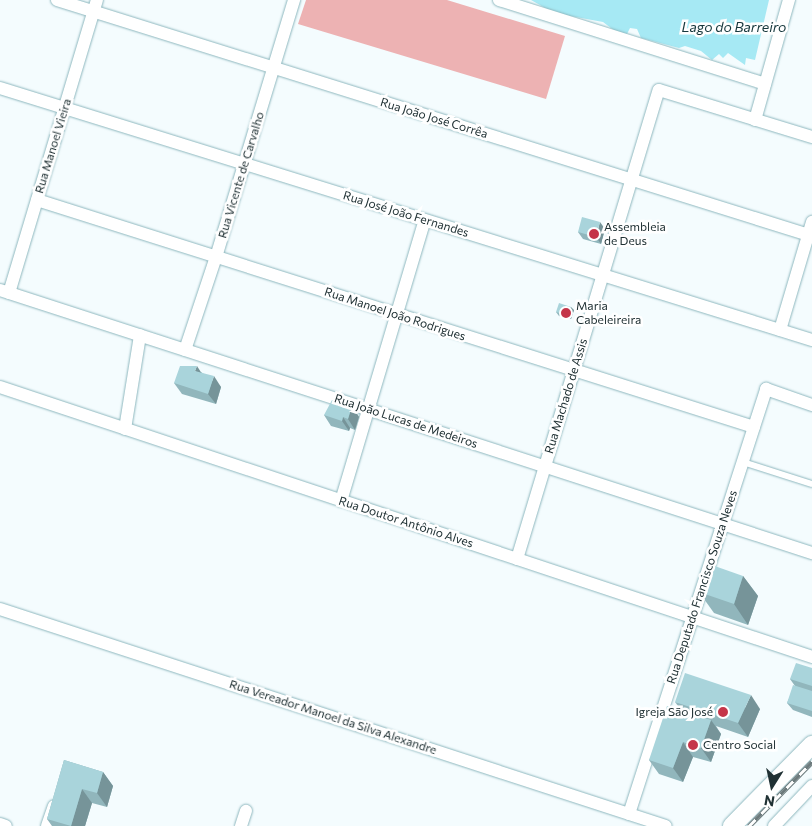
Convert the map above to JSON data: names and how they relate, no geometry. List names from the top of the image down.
{
  "streets": {
    "street": [
      "Rua João José Corrêa",
      "Rua Manoel Vieira",
      "Rua Vicente de Carvalho",
      "Rua José João Fernandes",
      "Rua Manoel João Rodrigues",
      "Rua Machado de Assis",
      "Rua João Lucas de Medeiros",
      "Rua Doutor Antônio Alves",
      "Rua Deputado Francisco Souza Neves",
      "Rua Vereador Manoel da Silva Alexandre"
    ]
  },
  "crossings": [
    ["Rua João José Corrêa", "Rua Manoel Vieira"],
    ["Rua João José Corrêa", "Rua Vicente de Carvalho"],
    ["Rua João José Corrêa", "Rua Machado de Assis"],
    ["Rua Manoel Vieira", "Rua José João Fernandes"],
    ["Rua Manoel Vieira", "Rua Manoel João Rodrigues"],
    ["Rua Manoel Vieira", "Rua João Lucas de Medeiros"],
    ["Rua Vicente de Carvalho", "Rua José João Fernandes"],
    ["Rua Vicente de Carvalho", "Rua Manoel João Rodrigues"],
    ["Rua Vicente de Carvalho", "Rua João Lucas de Medeiros"],
    ["Rua José João Fernandes", "Rua Machado de Assis"],
    ["Rua Manoel João Rodrigues", "Rua Machado de Assis"],
    ["Rua Manoel João Rodrigues", "Rua Deputado Francisco Souza Neves"],
    ["Rua Machado de Assis", "Rua João Lucas de Medeiros"],
    ["Rua Machado de Assis", "Rua Doutor Antônio Alves"],
    ["Rua João Lucas de Medeiros", "Rua Deputado Francisco Souza Neves"],
    ["Rua Doutor Antônio Alves", "Rua Deputado Francisco Souza Neves"],
    ["Rua Deputado Francisco Souza Neves", "Rua Vereador Manoel da Silva Alexandre"]
  ],
  "water": ["Lago do Barreiro"],
  "places": [
    "Assembleia de Deus",
    "Maria Cabeleireira",
    "Igreja São José",
    "Centro Social"
  ],
  "north": "bottom"
}
